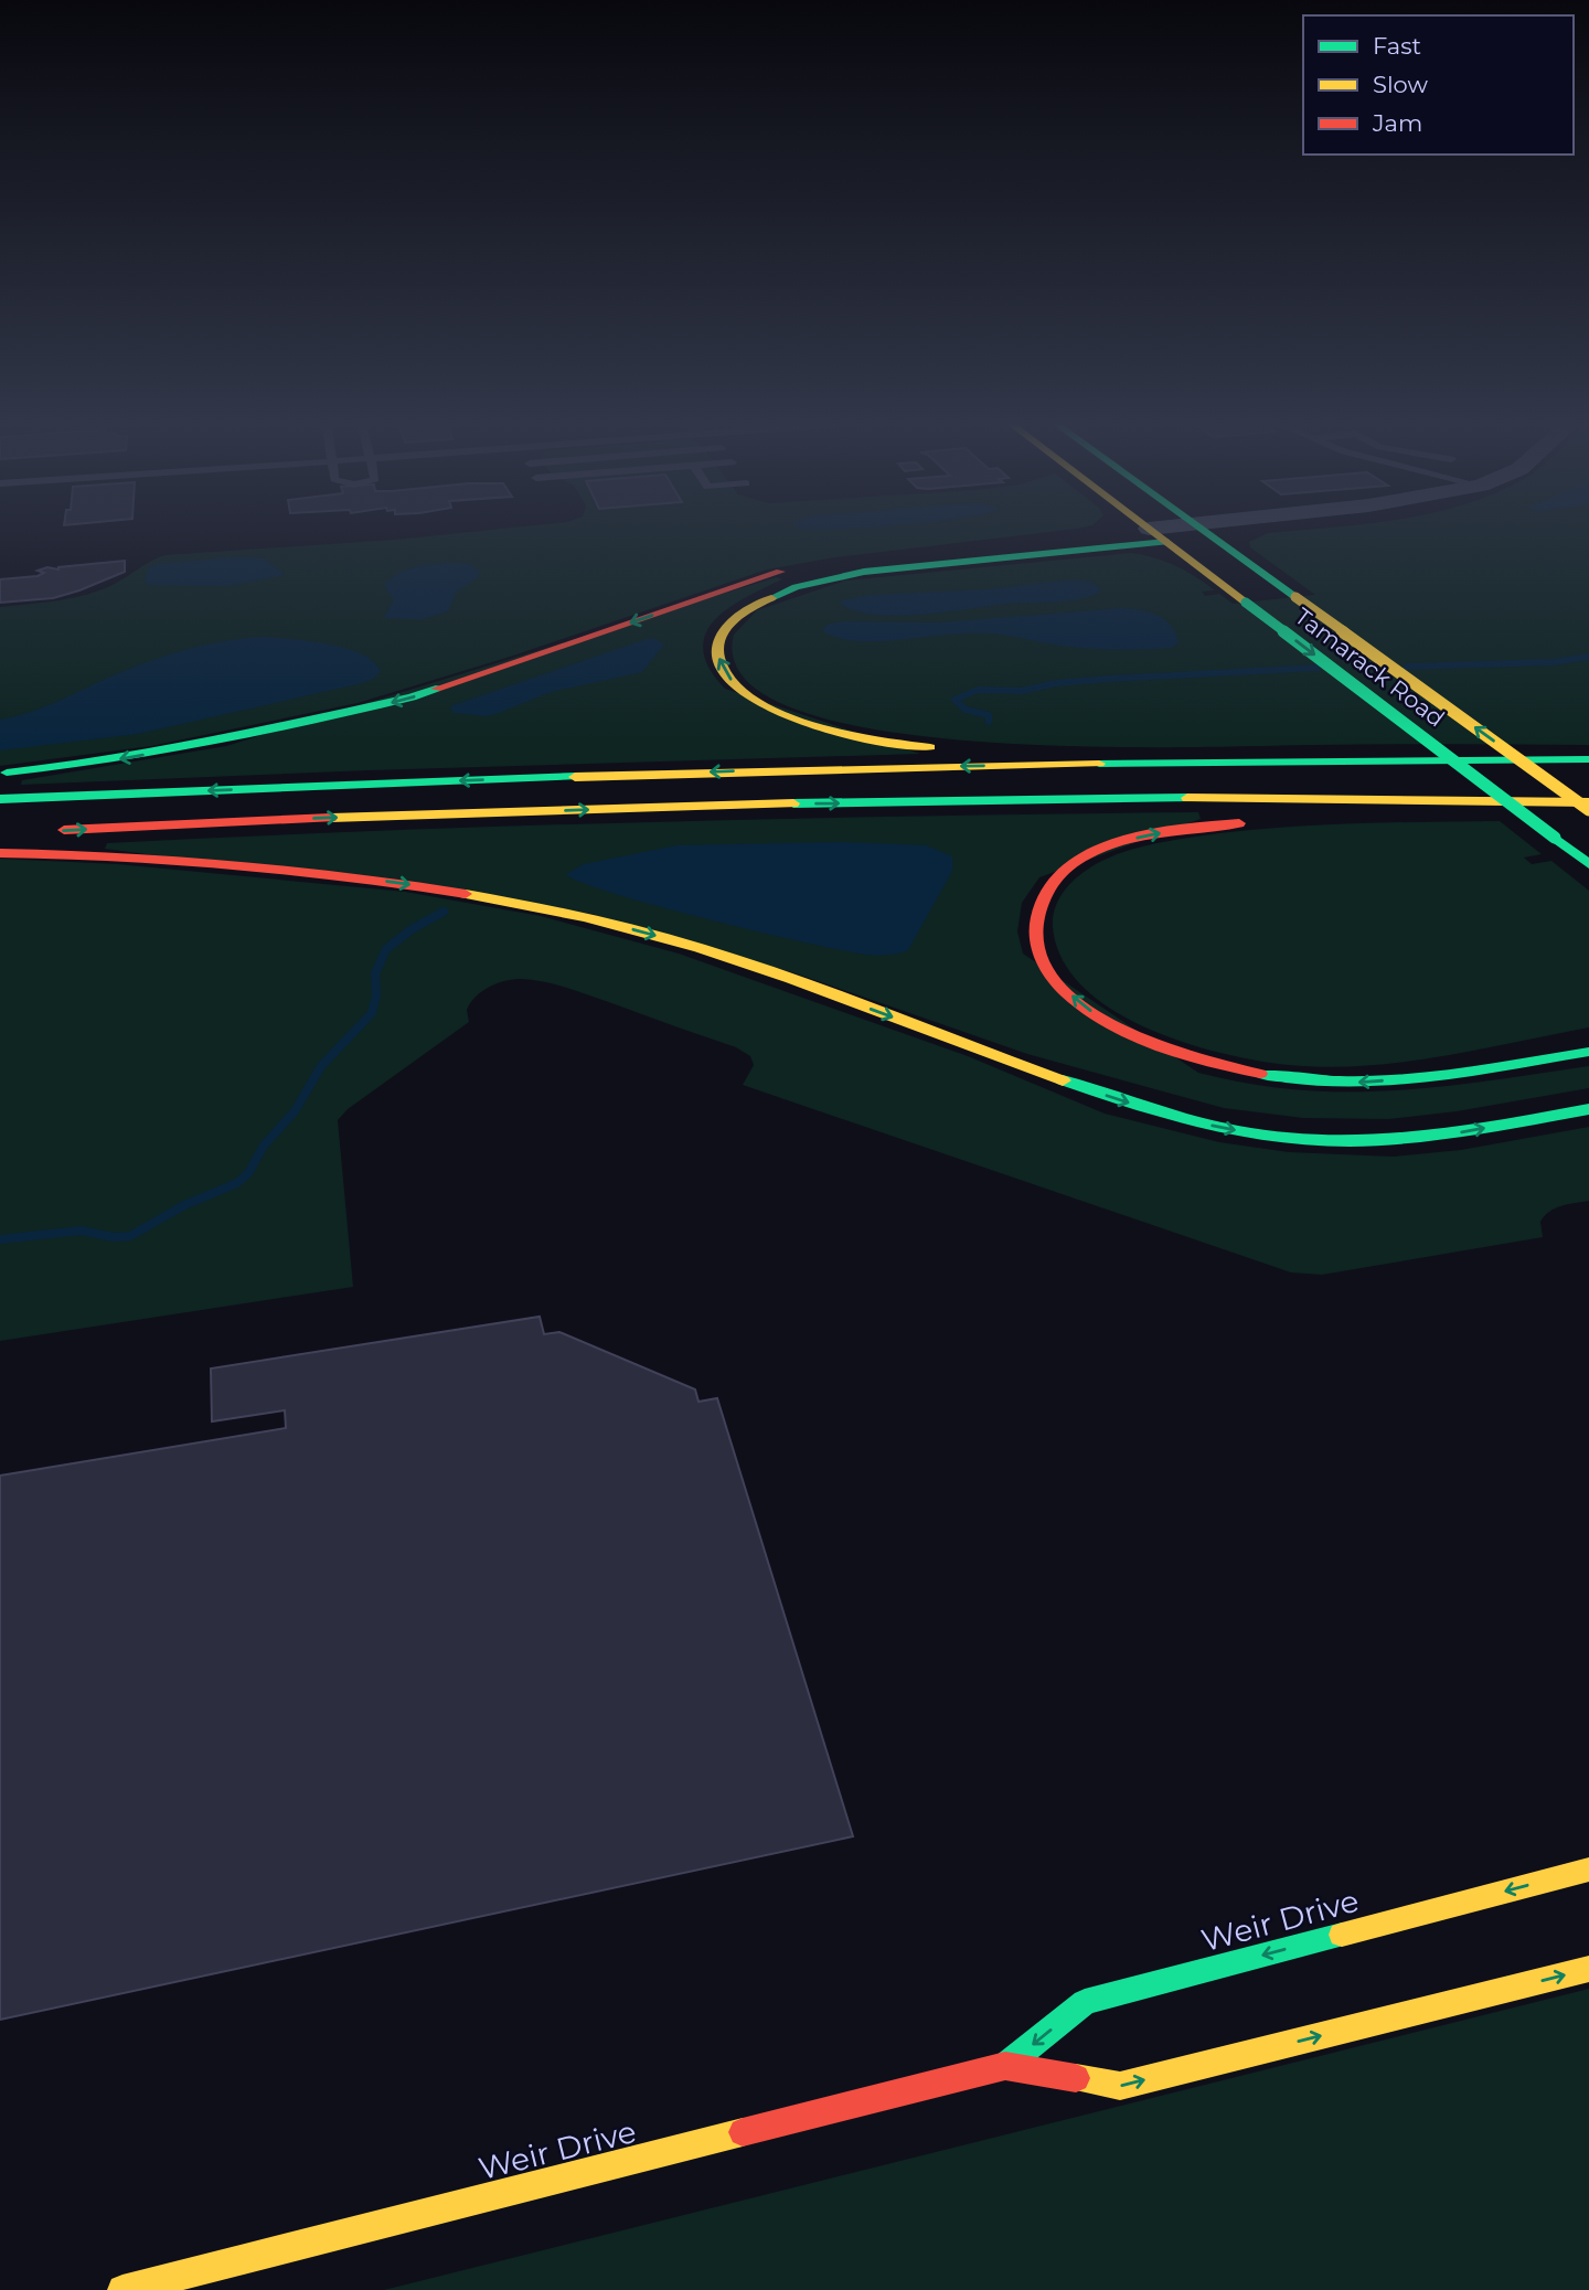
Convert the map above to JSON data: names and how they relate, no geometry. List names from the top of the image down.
{
  "streets": {
    "main road": ["Tamarack Road", "Weir Drive"]
  },
  "legend": ["Fast", "Slow", "Jam"]
}
